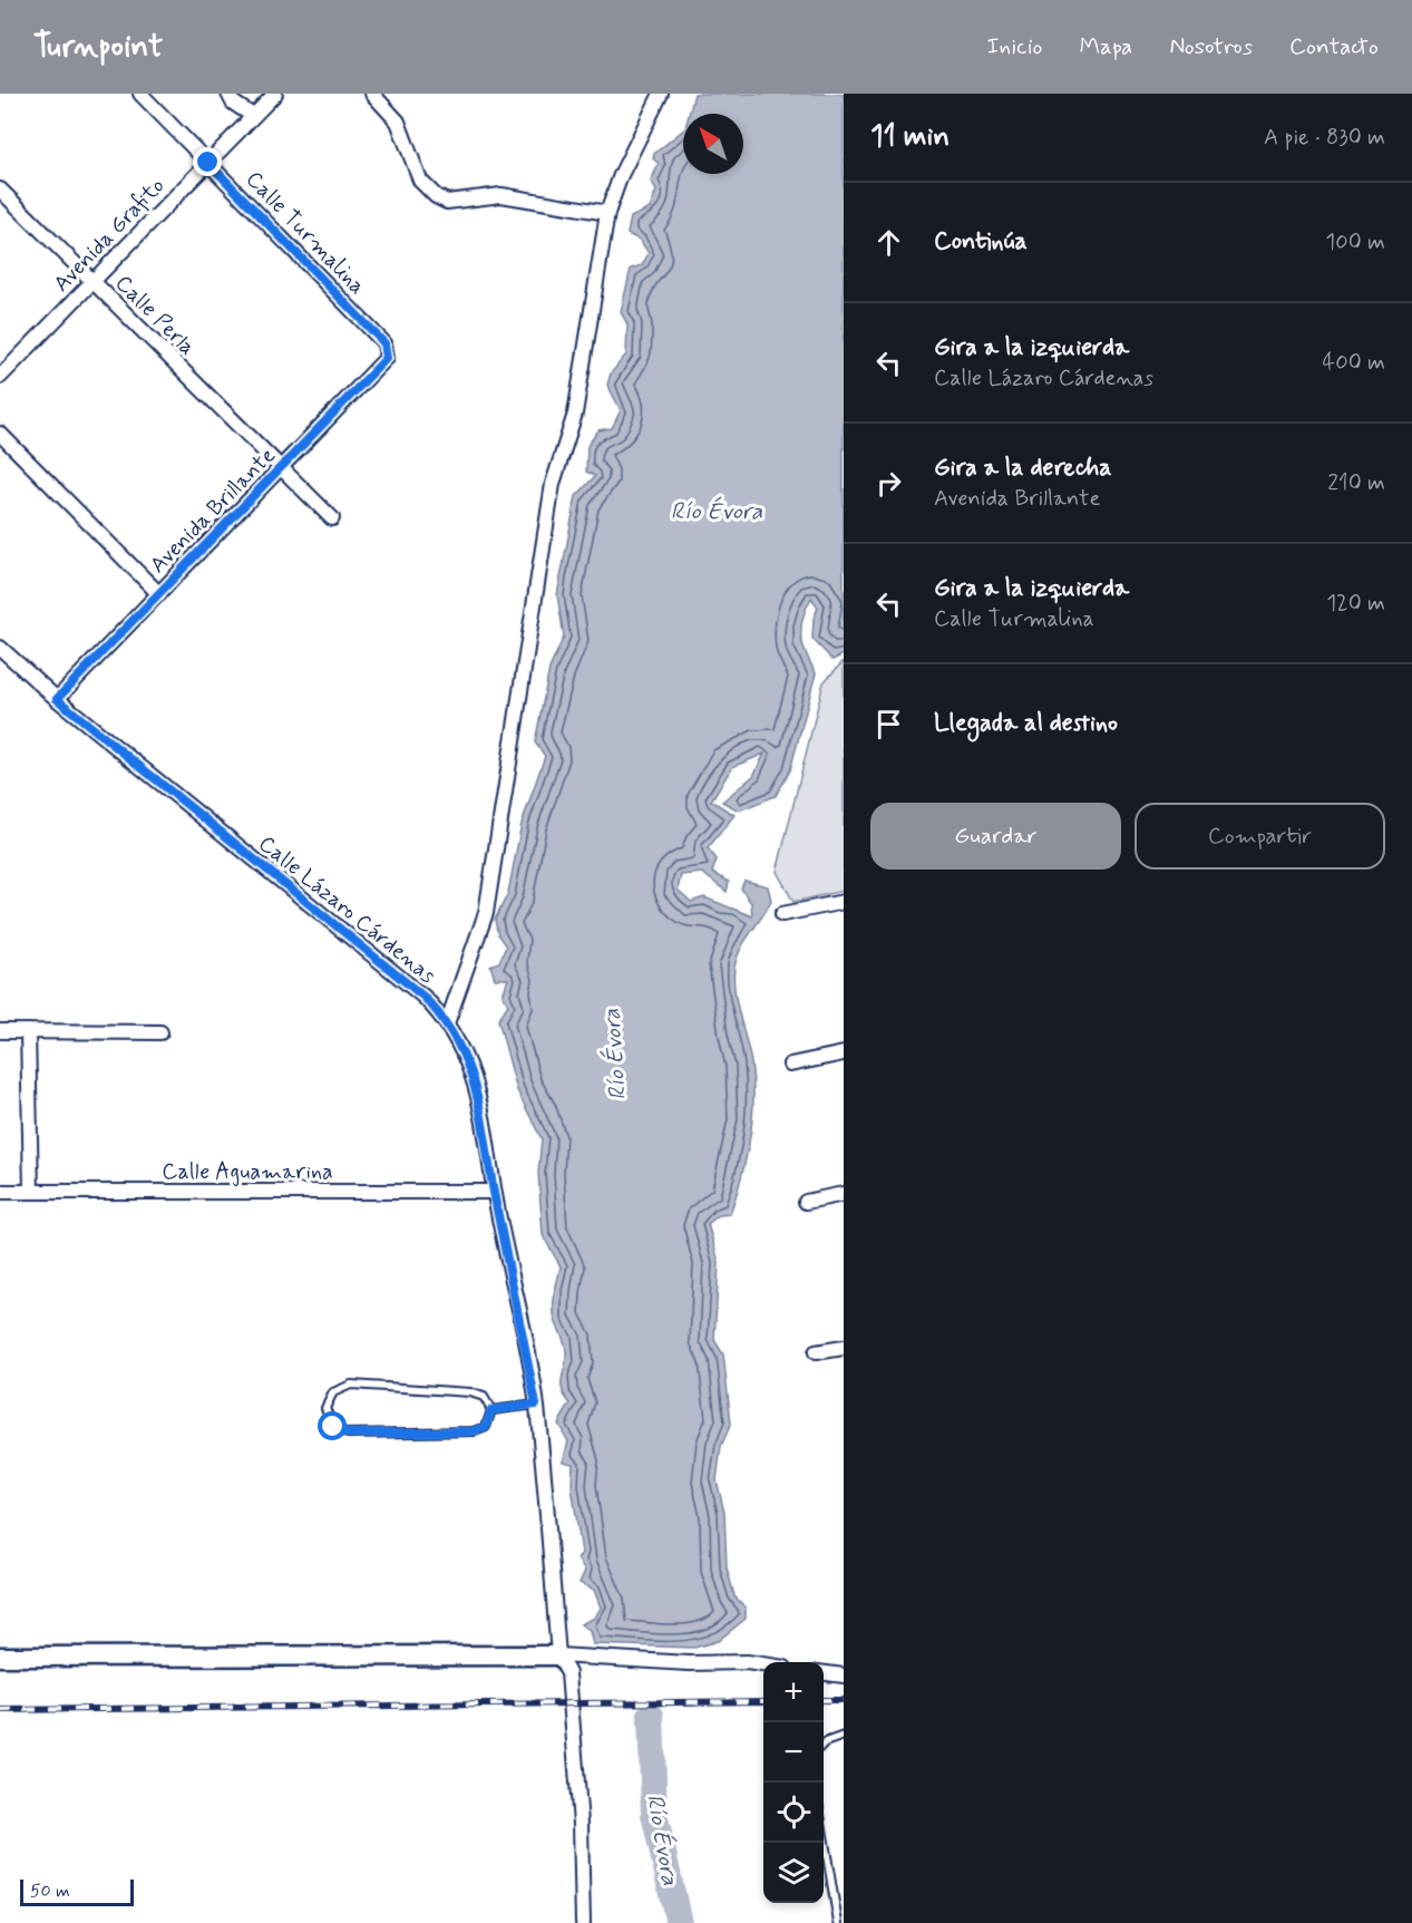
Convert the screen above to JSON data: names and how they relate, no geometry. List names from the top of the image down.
{
  "streets": {
    "street": [
      "Calle Turmalina",
      "Avenida Grafito",
      "Calle Perla",
      "Avenida Brillante",
      "Calle Lázaro Cárdenas",
      "Calle Aguamarina"
    ]
  },
  "crossings": [
    ["Calle Turmalina", "Avenida Grafito"],
    ["Calle Turmalina", "Avenida Brillante"],
    ["Avenida Grafito", "Calle Perla"],
    ["Calle Perla", "Avenida Brillante"],
    ["Avenida Brillante", "Calle Lázaro Cárdenas"],
    ["Calle Lázaro Cárdenas", "Calle Aguamarina"]
  ],
  "water": ["Río Évora"],
  "scale_bar": "50 m",
  "north": "top left",
  "page": {
    "header": "Turnpoint",
    "nav": [
      "Inicio",
      "Mapa",
      "Nosotros",
      "Contacto"
    ],
    "heading": ["11 min", "A pie · 830 m"],
    "list": [
      ["Continúa", "100 m"],
      ["Gira a la izquierda", "Calle Lázaro Cárdenas", "400 m"],
      ["Gira a la derecha", "Avenida Brillante", "210 m"],
      ["Gira a la izquierda", "Calle Turmalina", "120 m"],
      "Llegada al destino"
    ],
    "buttons": ["Guardar", "Compartir"],
    "map_buttons": ["+", "−"],
    "scale": "50 m"
  }
}
